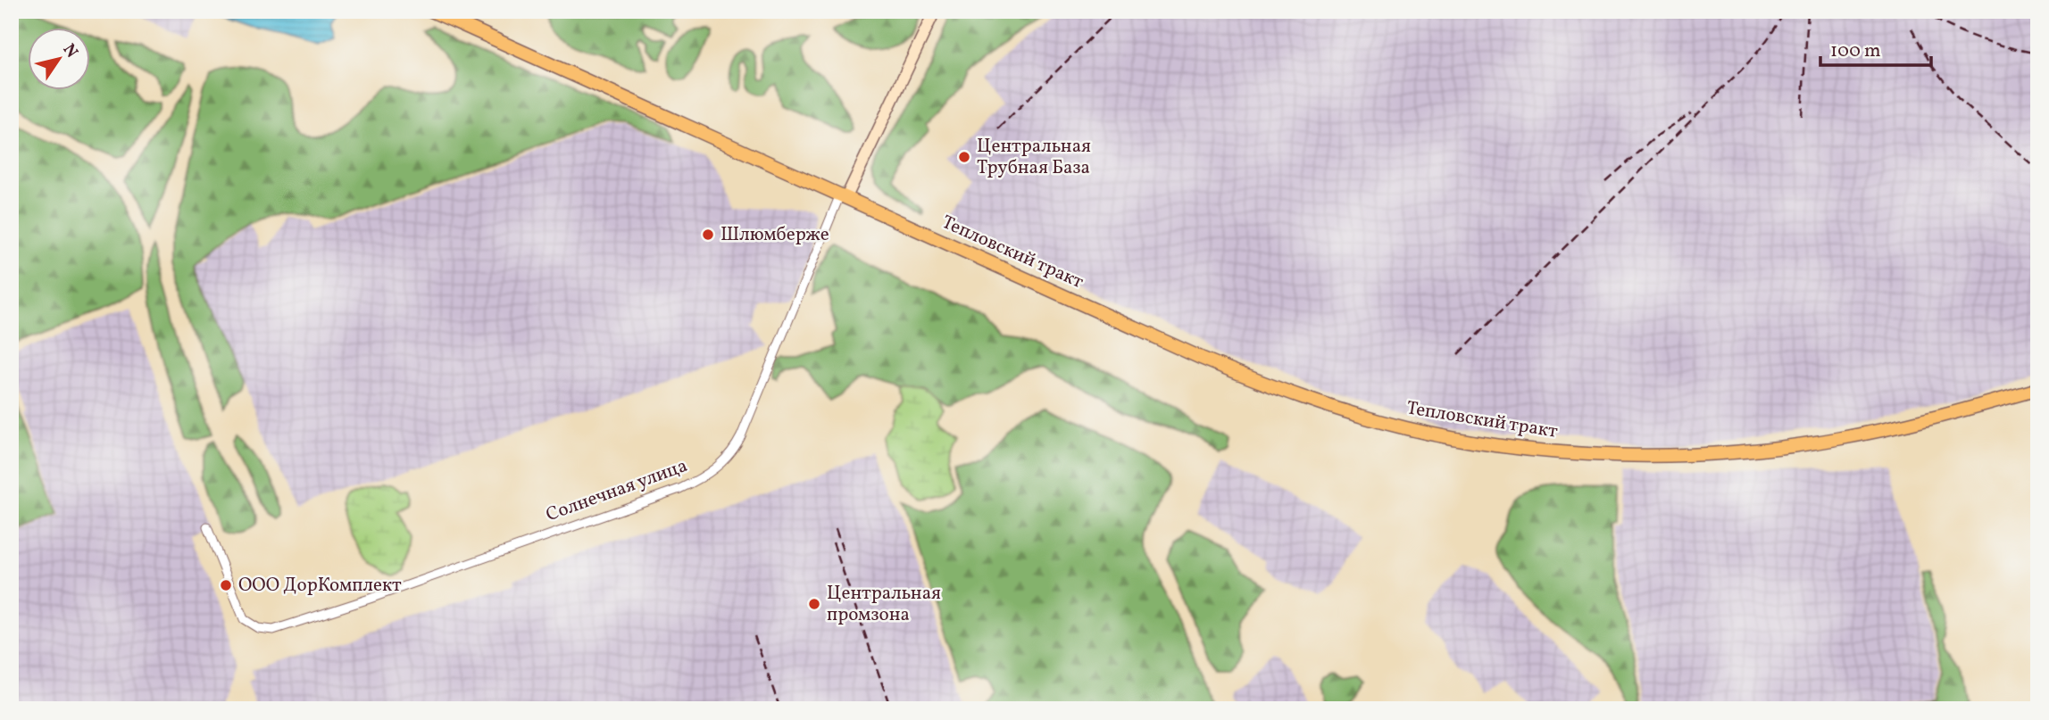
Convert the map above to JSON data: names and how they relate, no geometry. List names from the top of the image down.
{
  "streets": {
    "main road": ["Тепловский тракт"],
    "street": ["Солнечная улица"]
  },
  "crossings": [
    ["Тепловский тракт", "Солнечная улица"]
  ],
  "places": [
    "Центральная Трубная База",
    "Шлюмберже",
    "ООО ДорКомплект",
    "Центральная промзона"
  ],
  "scale_bar": "100 m",
  "north": "top right"
}
